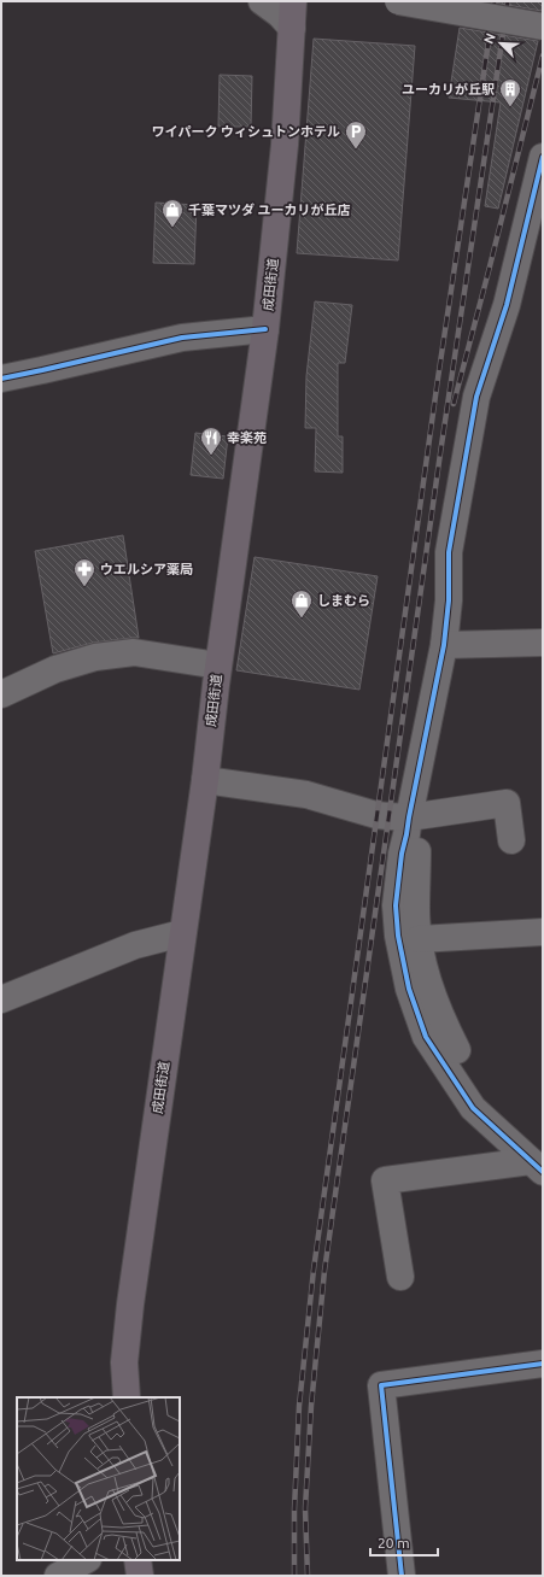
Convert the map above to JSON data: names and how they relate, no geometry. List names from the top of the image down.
{
  "streets": {
    "highway": ["成田街道"]
  },
  "places": {
    "building": ["ユーカリが丘駅"],
    "parking": ["ワイパーク ウィシュトンホテル"],
    "shop": ["千葉マツダ ユーカリが丘店", "しまむら"],
    "restaurant": ["幸楽苑"],
    "pharmacy": ["ウエルシア薬局"]
  },
  "scale_bar": "20 m",
  "north": "top left"
}
